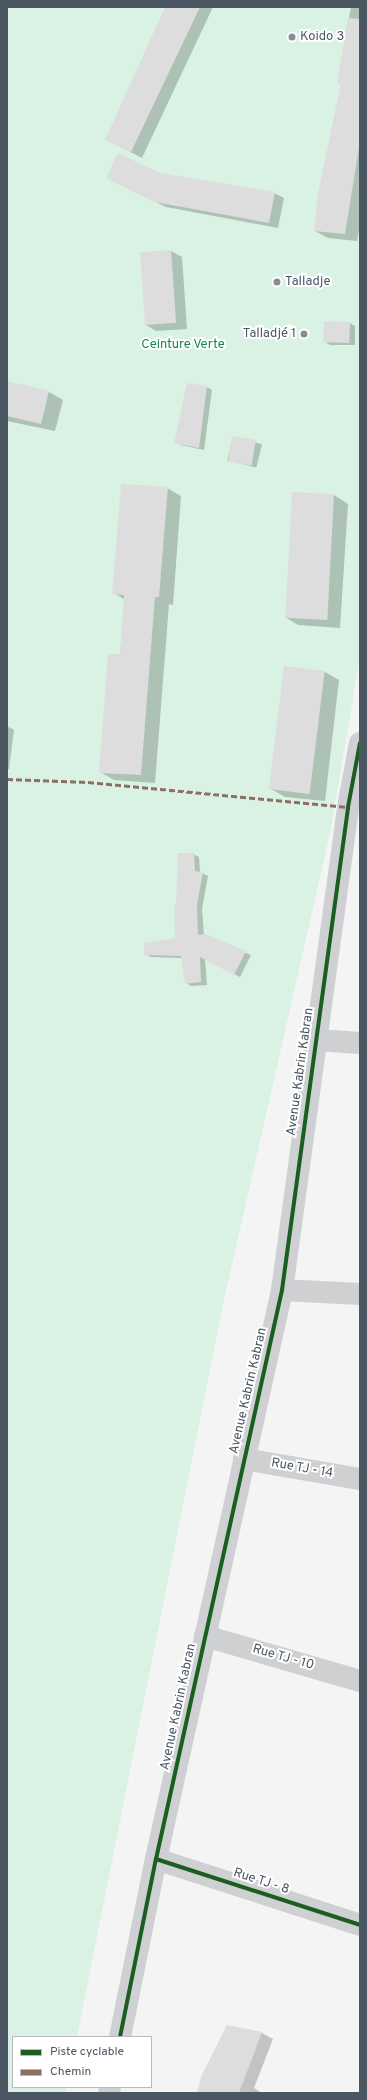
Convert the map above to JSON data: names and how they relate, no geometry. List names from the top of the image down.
{
  "streets": {
    "street": [
      "Avenue Kabrin Kabran",
      "Rue TJ - 14",
      "Rue TJ - 10",
      "Rue TJ - 8"
    ]
  },
  "crossings": [
    ["Avenue Kabrin Kabran", "Rue TJ - 14"],
    ["Avenue Kabrin Kabran", "Rue TJ - 10"],
    ["Avenue Kabrin Kabran", "Rue TJ - 8"]
  ],
  "parks": ["Ceinture Verte"],
  "places": ["Koido 3", "Talladje", "Talladjé 1"],
  "legend": ["Piste cyclable", "Chemin"]
}
